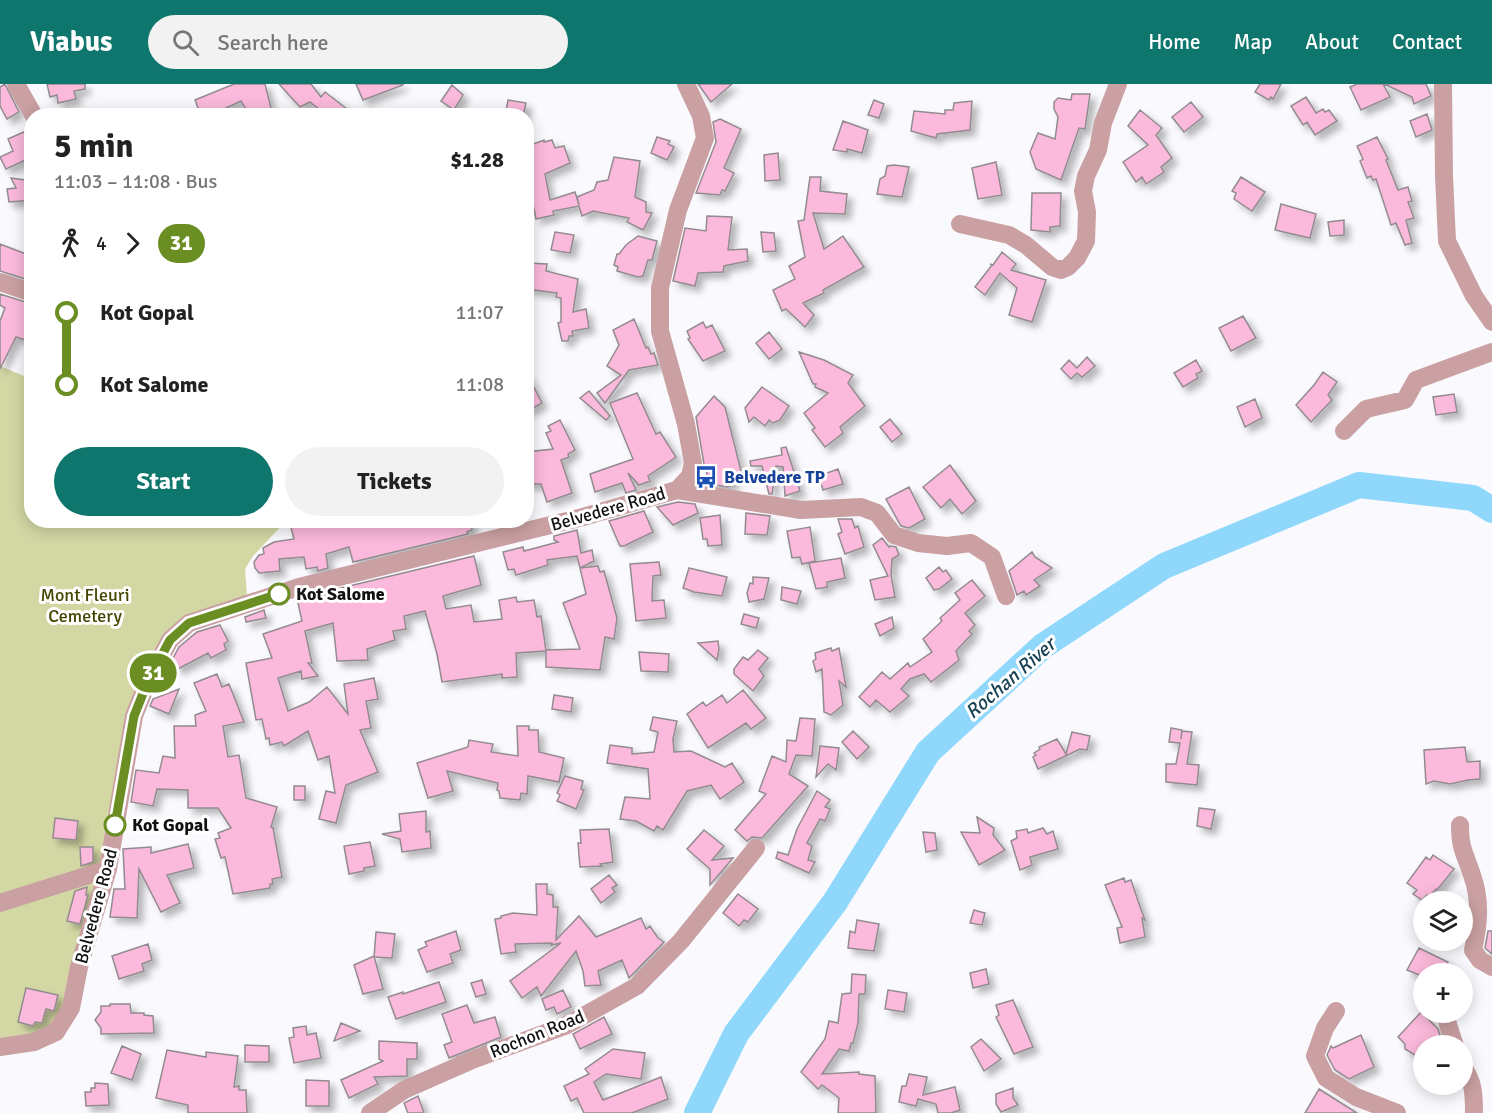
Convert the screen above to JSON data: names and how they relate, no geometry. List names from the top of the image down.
{
  "streets": {
    "street": ["Belvedere Road", "Rochon Road"]
  },
  "water": ["Rochan River"],
  "parks": ["Mont Fleuri Cemetery"],
  "places": {
    "bus stop": ["Belvedere TP"],
    "other": ["Kot Salome", "Kot Gopal"]
  },
  "lines": ["bus line 31"],
  "page": {
    "header": "Viabus",
    "search": "Search here",
    "nav": [
      "Home",
      "Map",
      "About",
      "Contact"
    ],
    "on_map": "31",
    "heading": ["5 min", "11:03 – 11:08 · Bus", "$1.28"],
    "legs": ["4", "31"],
    "list": [
      {
        "name": "Kot Gopal",
        "value": "11:07"
      },
      {
        "name": "Kot Salome",
        "value": "11:08"
      }
    ],
    "buttons": ["Start", "Tickets"],
    "map_buttons": ["+", "−"]
  }
}
